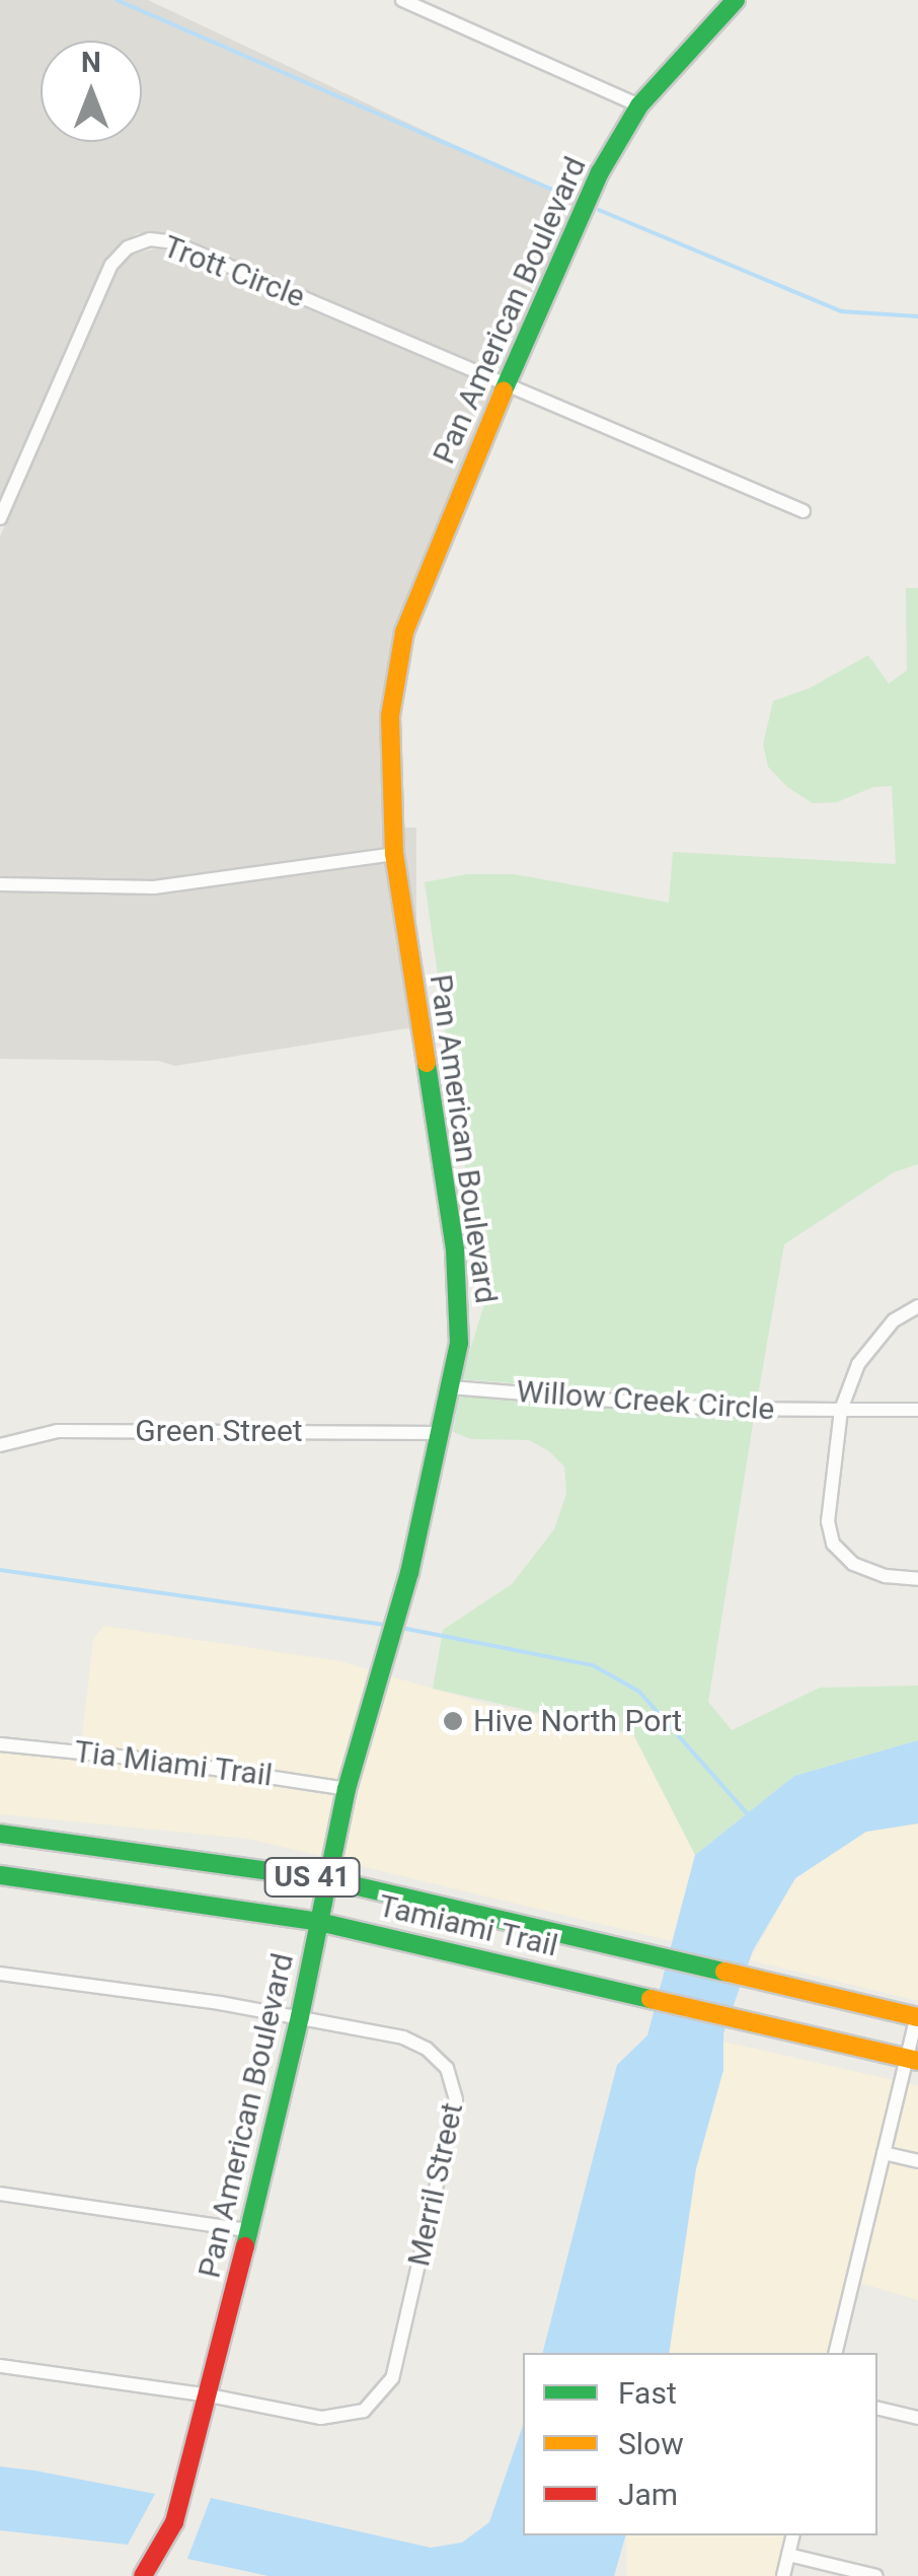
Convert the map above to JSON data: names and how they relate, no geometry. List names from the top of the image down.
{
  "streets": {
    "street": [
      "Trott Circle",
      "Pan American Boulevard",
      "Willow Creek Circle",
      "Green Street",
      "Tia Miami Trail",
      "US 41",
      "Tamiami Trail",
      "Merril Street"
    ]
  },
  "crossings": [
    ["Trott Circle", "Pan American Boulevard"],
    ["Pan American Boulevard", "Willow Creek Circle"],
    ["Pan American Boulevard", "Green Street"],
    ["Pan American Boulevard", "Tia Miami Trail"],
    ["Pan American Boulevard", "Tamiami Trail"],
    ["Pan American Boulevard", "Merril Street"]
  ],
  "places": ["Hive North Port"],
  "legend": ["Fast", "Slow", "Jam"],
  "north": "top"
}
